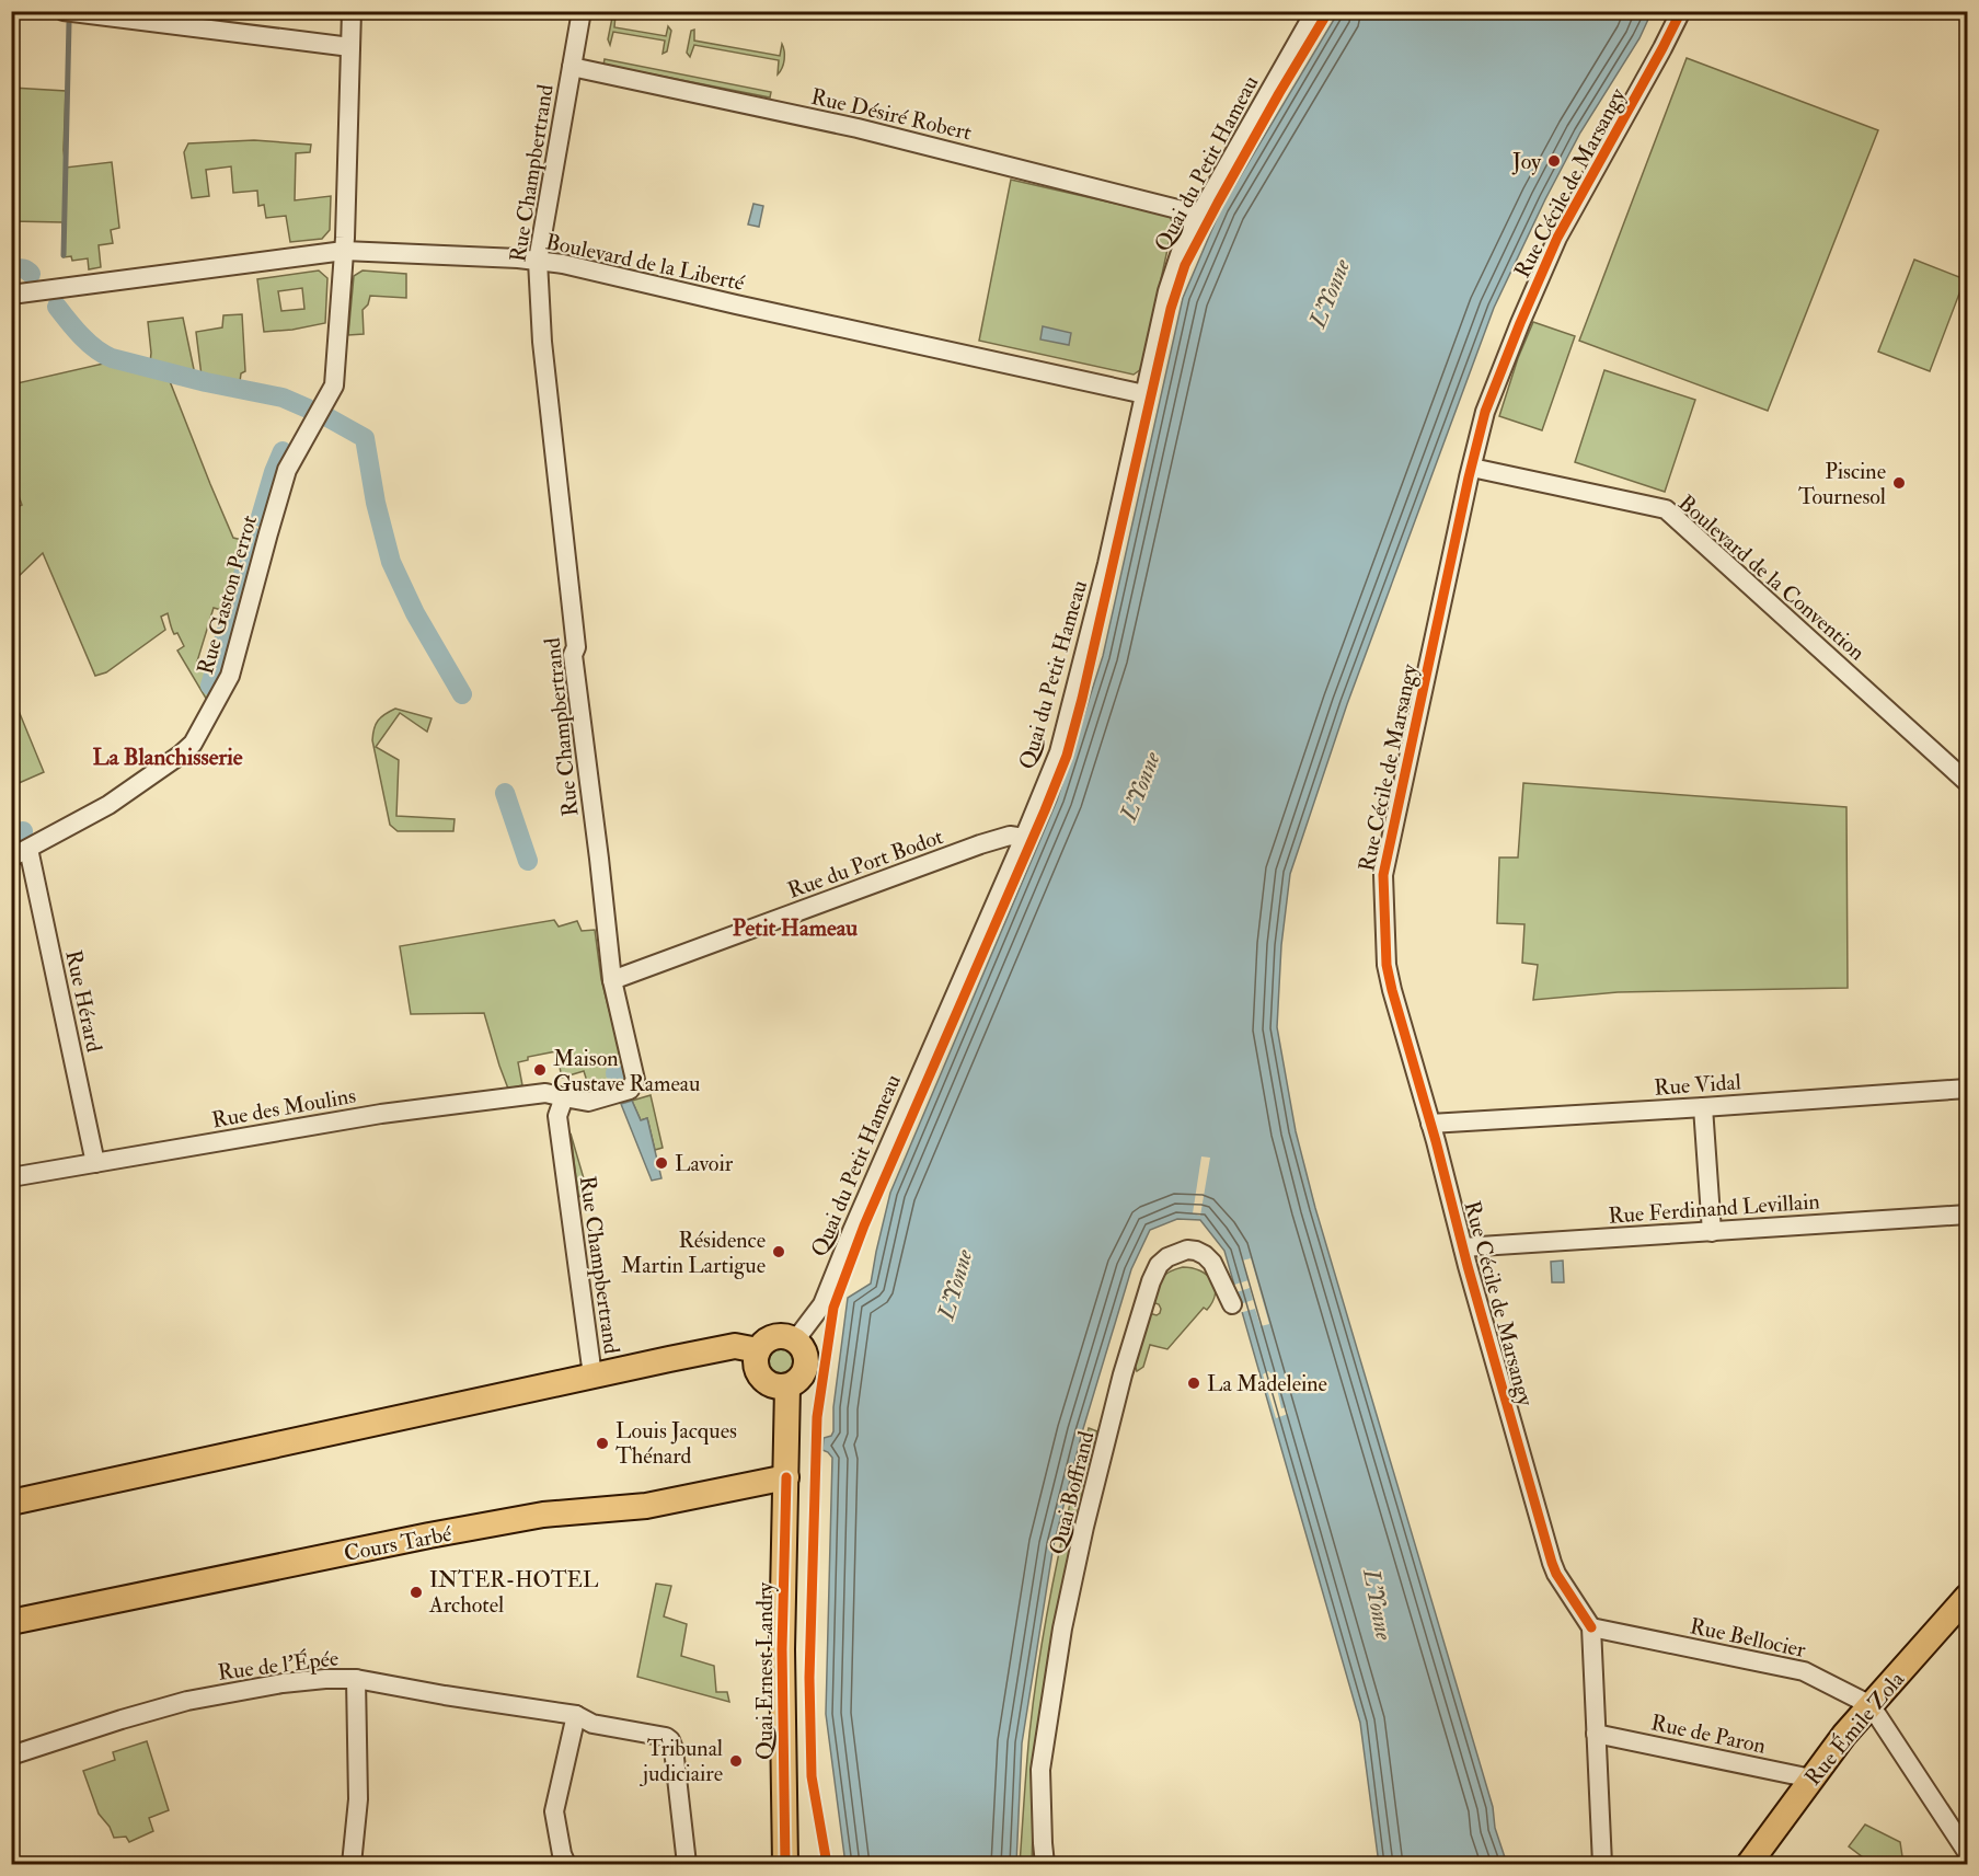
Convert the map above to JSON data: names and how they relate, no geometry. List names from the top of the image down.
{
  "streets": {
    "main road": ["Cours Tarbé", "Quai Ernest Landry", "Rue Émile Zola"],
    "street": [
      "Rue Désiré Robert",
      "Quai du Petit Hameau",
      "Rue Champbertrand",
      "Rue Cécile de Marsangy",
      "Boulevard de la Liberté",
      "Boulevard de la Convention",
      "Rue Gaston Perrot",
      "Rue du Port Bodot",
      "Rue Hérard",
      "Rue Vidal",
      "Rue des Moulins",
      "Rue Ferdinand Levillain",
      "Quai Boffrand",
      "Rue Bellocier",
      "Rue de l'Épée",
      "Rue de Paron"
    ]
  },
  "crossings": [
    ["Rue Désiré Robert", "Quai du Petit Hameau"],
    ["Rue Désiré Robert", "Rue Champbertrand"],
    ["Quai du Petit Hameau", "Boulevard de la Liberté"],
    ["Quai du Petit Hameau", "Rue du Port Bodot"],
    ["Quai du Petit Hameau", "Quai Ernest Landry"],
    ["Rue Champbertrand", "Boulevard de la Liberté"],
    ["Rue Champbertrand", "Rue du Port Bodot"],
    ["Rue Champbertrand", "Rue des Moulins"],
    ["Rue Cécile de Marsangy", "Boulevard de la Convention"],
    ["Rue Cécile de Marsangy", "Rue Vidal"],
    ["Rue Cécile de Marsangy", "Rue Ferdinand Levillain"],
    ["Rue Cécile de Marsangy", "Rue Bellocier"],
    ["Boulevard de la Liberté", "Rue Gaston Perrot"],
    ["Rue Gaston Perrot", "Rue Hérard"],
    ["Rue Hérard", "Rue des Moulins"],
    ["Cours Tarbé", "Quai Ernest Landry"],
    ["Rue Bellocier", "Rue Émile Zola"],
    ["Rue Émile Zola", "Rue de Paron"]
  ],
  "districts": ["La Blanchisserie", "Petit Hameau"],
  "water": ["L'Yonne"],
  "places": [
    "Joy",
    "Piscine Tournesol",
    "Maison Gustave Rameau",
    "Lavoir",
    "Résidence Martin Lartigue",
    "La Madeleine",
    "Louis Jacques Thénard",
    "INTER-HOTEL Archotel",
    "Tribunal judiciaire"
  ]
}
